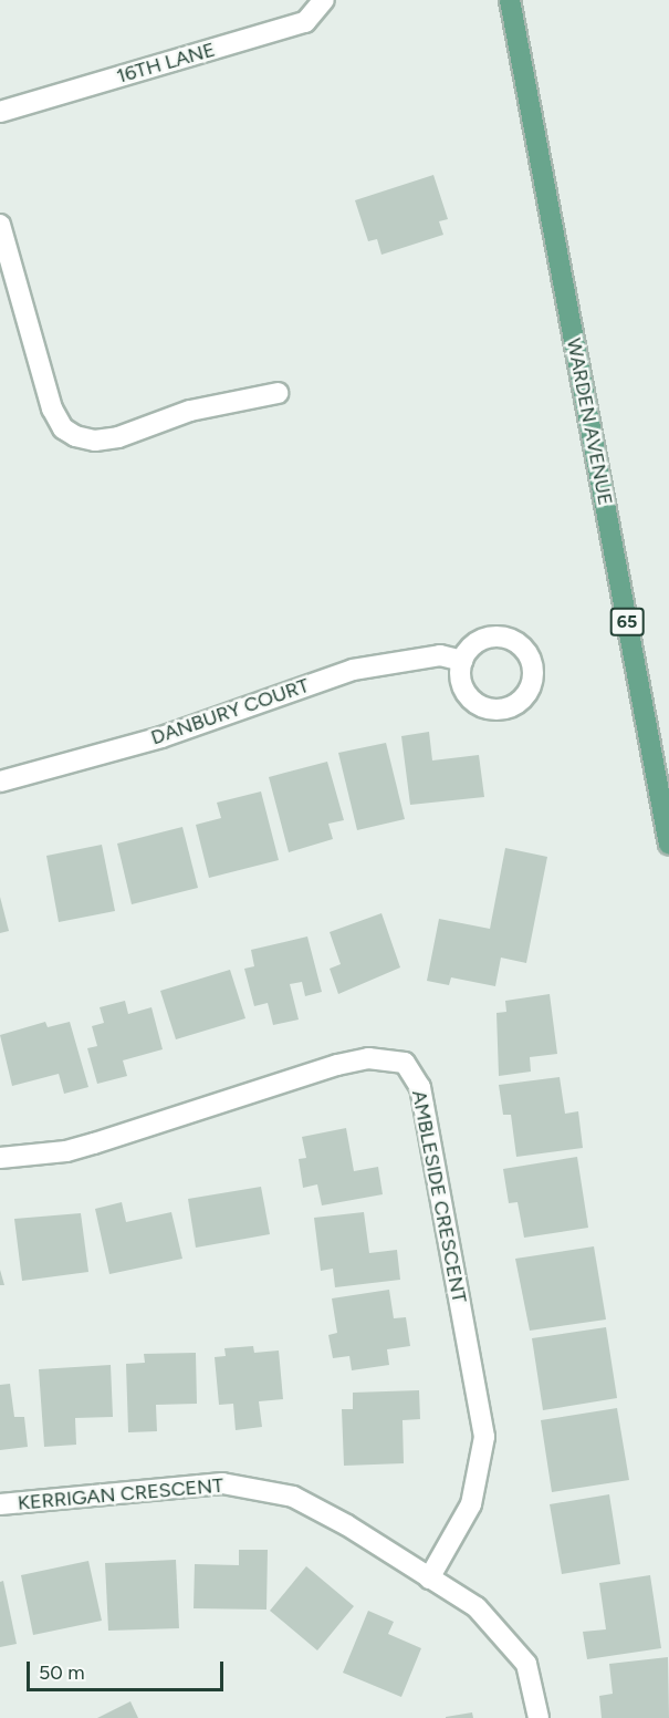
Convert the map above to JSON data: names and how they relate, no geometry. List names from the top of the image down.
{
  "streets": {
    "main road": ["WARDEN AVENUE", "65"],
    "street": [
      "16TH LANE",
      "DANBURY COURT",
      "AMBLESIDE CRESCENT",
      "KERRIGAN CRESCENT"
    ]
  },
  "crossings": [
    ["AMBLESIDE CRESCENT", "KERRIGAN CRESCENT"]
  ],
  "scale_bar": "50 m"
}
